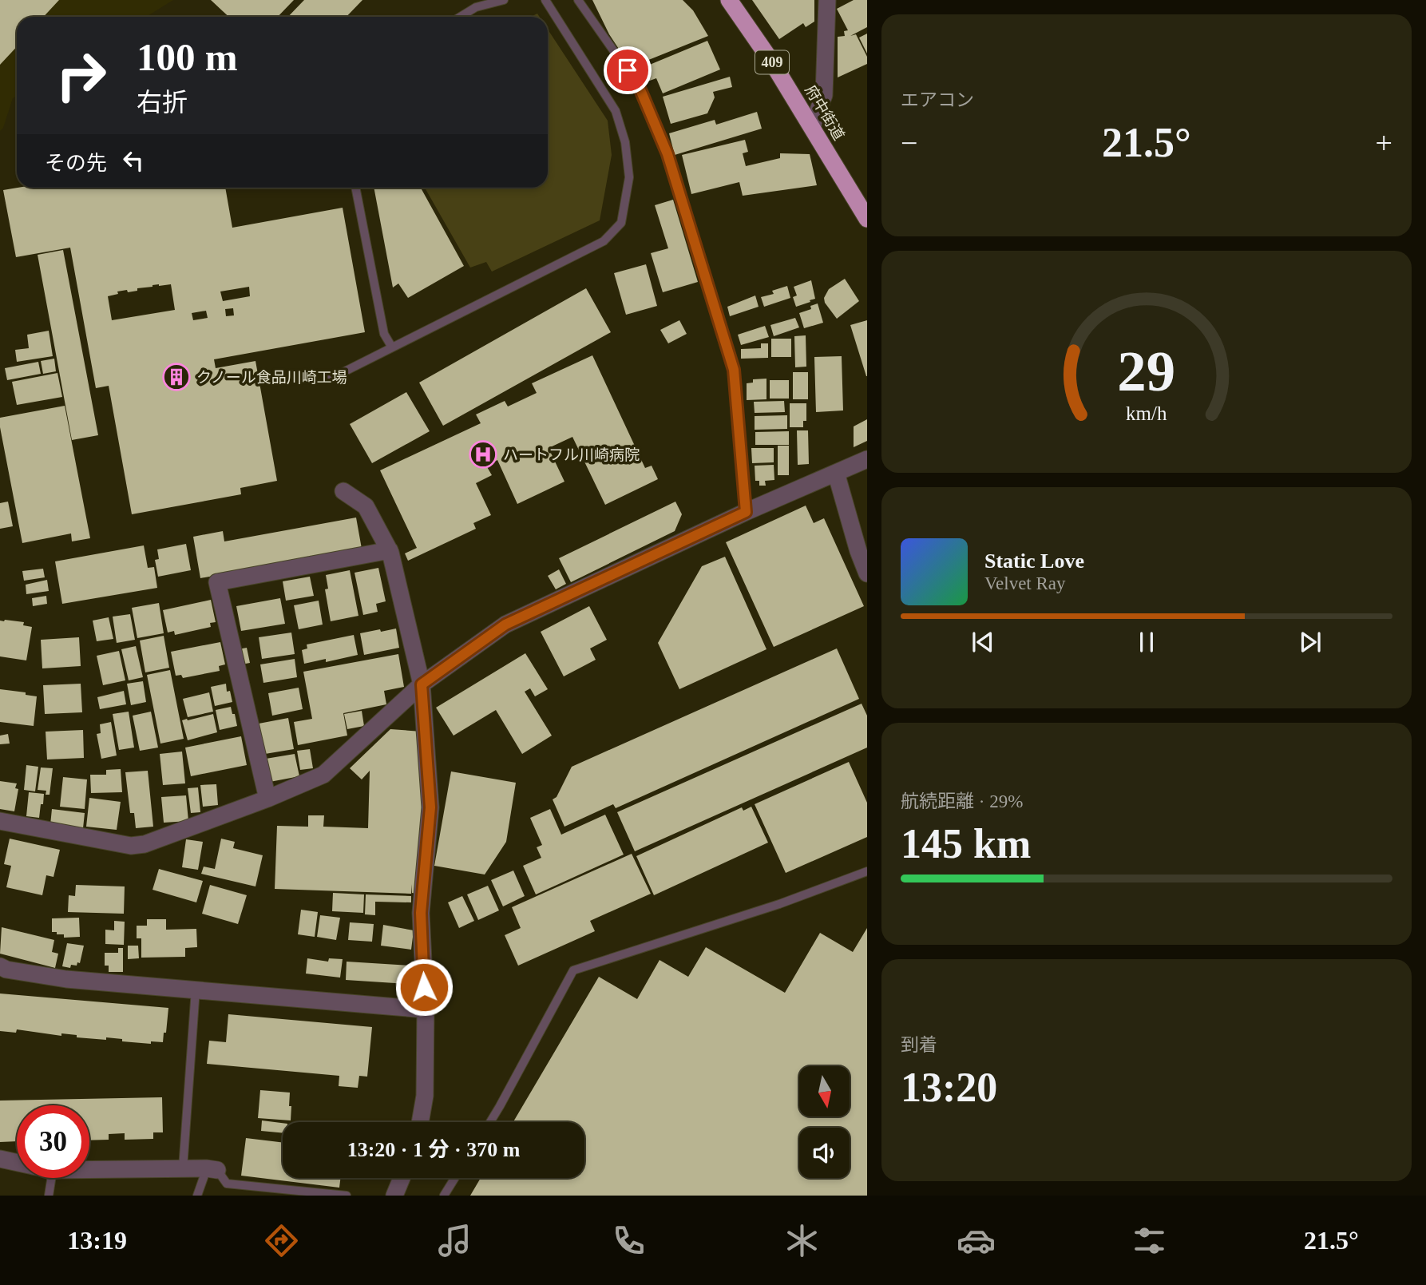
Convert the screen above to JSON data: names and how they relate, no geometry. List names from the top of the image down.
{
  "streets": {
    "highway": ["409", "府中街道"]
  },
  "places": {
    "building": ["クノール食品川崎工場"],
    "hospital": ["ハートフル川崎病院"]
  },
  "north": "bottom",
  "page": {
    "tile": [
      "エアコン",
      ["航続距離 · 29%", "145 km"],
      ["到着", "13:20"]
    ],
    "turn": ["100 m", "右折"],
    "heat": ["−", "21.5°", "+"],
    "then": "その先",
    "song": ["Static Love", "Velvet Ray"],
    "limit": "30",
    "trip": "13:20 · 1 分 · 370 m",
    "tabs": ["13:19", "21.5°"],
    "gauge": ["29", "km/h"]
  }
}
